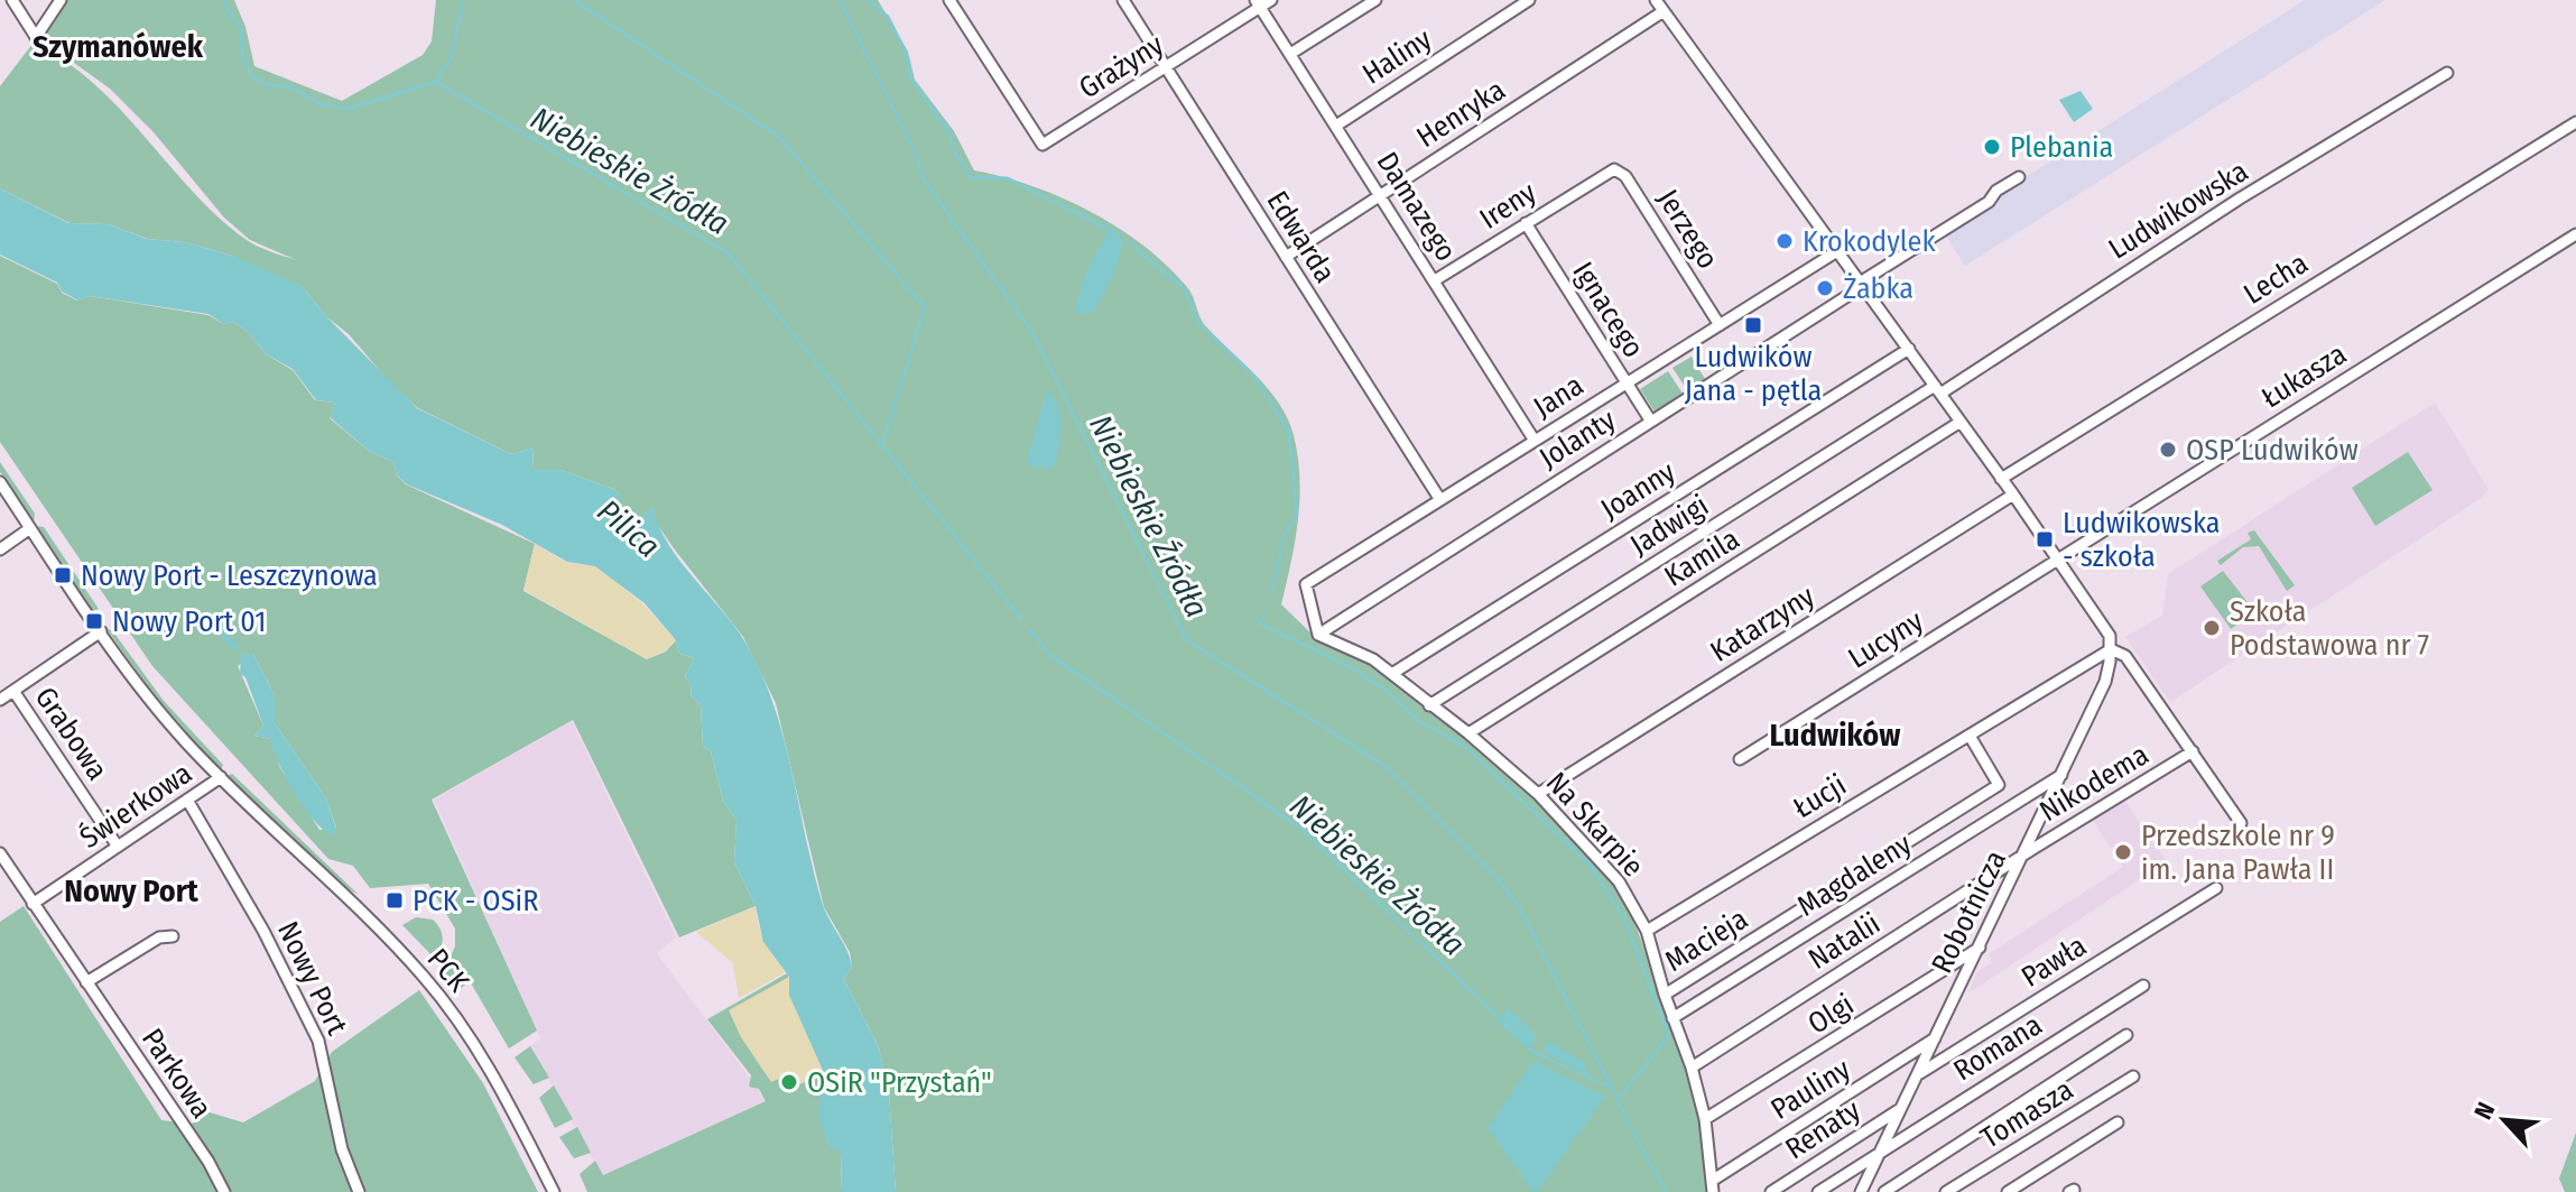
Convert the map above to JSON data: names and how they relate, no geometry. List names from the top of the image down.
{
  "streets": {
    "street": [
      "Haliny",
      "Grażyny",
      "Henryka",
      "Ireny",
      "Damazego",
      "Ludwikowska",
      "Jerzego",
      "Edwarda",
      "Lecha",
      "Ignacego",
      "Łukasza",
      "Jana",
      "Jolanty",
      "Joanny",
      "Jadwigi",
      "Kamila",
      "Katarzyny",
      "Lucyny",
      "Grabowa",
      "Nikodema",
      "Łucji",
      "Świerkowa",
      "Na Skarpie",
      "Magdaleny",
      "Robotnicza",
      "Macieja",
      "Natalii",
      "Pawła",
      "PCK",
      "Nowy Port",
      "Olgi",
      "Romana",
      "Parkowa",
      "Pauliny",
      "Tomasza",
      "Renaty"
    ]
  },
  "crossings": [
    ["Haliny", "Damazego"],
    ["Grażyny", "Damazego"],
    ["Grażyny", "Edwarda"],
    ["Henryka", "Damazego"],
    ["Henryka", "Edwarda"],
    ["Ireny", "Damazego"],
    ["Ireny", "Jerzego"],
    ["Ireny", "Ignacego"],
    ["Damazego", "Jana"],
    ["Ludwikowska", "Jadwigi"],
    ["Jerzego", "Jana"],
    ["Edwarda", "Jana"],
    ["Ignacego", "Jana"],
    ["Ignacego", "Jolanty"],
    ["Łukasza", "Lucyny"],
    ["Jana", "Jolanty"],
    ["Jana", "Na Skarpie"],
    ["Jolanty", "Na Skarpie"],
    ["Joanny", "Na Skarpie"],
    ["Jadwigi", "Na Skarpie"],
    ["Kamila", "Na Skarpie"],
    ["Katarzyny", "Na Skarpie"],
    ["Grabowa", "Świerkowa"],
    ["Nikodema", "Robotnicza"],
    ["Nikodema", "Natalii"],
    ["Łucji", "Na Skarpie"],
    ["Łucji", "Robotnicza"],
    ["Łucji", "Macieja"],
    ["Świerkowa", "PCK"],
    ["Świerkowa", "Nowy Port"],
    ["Świerkowa", "Parkowa"],
    ["Na Skarpie", "Magdaleny"],
    ["Na Skarpie", "Macieja"],
    ["Na Skarpie", "Natalii"],
    ["Na Skarpie", "Olgi"],
    ["Na Skarpie", "Pauliny"],
    ["Magdaleny", "Robotnicza"],
    ["Robotnicza", "Natalii"],
    ["Robotnicza", "Pawła"],
    ["Robotnicza", "Olgi"],
    ["Robotnicza", "Romana"],
    ["Robotnicza", "Pauliny"],
    ["Robotnicza", "Renaty"]
  ],
  "districts": ["Szymanówek", "Ludwików", "Nowy Port"],
  "water": ["Niebieskie Żródła", "Niebieskie Źródła", "Pilica"],
  "places": {
    "other": [
      "Plebania",
      "Krokodylek",
      "Żabka",
      "OSP Ludwików",
      "Szkoła Podstawowa nr 7",
      "Przedszkole nr 9 im. Jana Pawła II",
      "OSiR \"Przystań\""
    ],
    "transit": [
      "Ludwików Jana - pętla",
      "Ludwikowska - szkoła",
      "Nowy Port - Leszczynowa",
      "Nowy Port 01",
      "PCK - OSiR"
    ]
  },
  "north": "top left"
}
